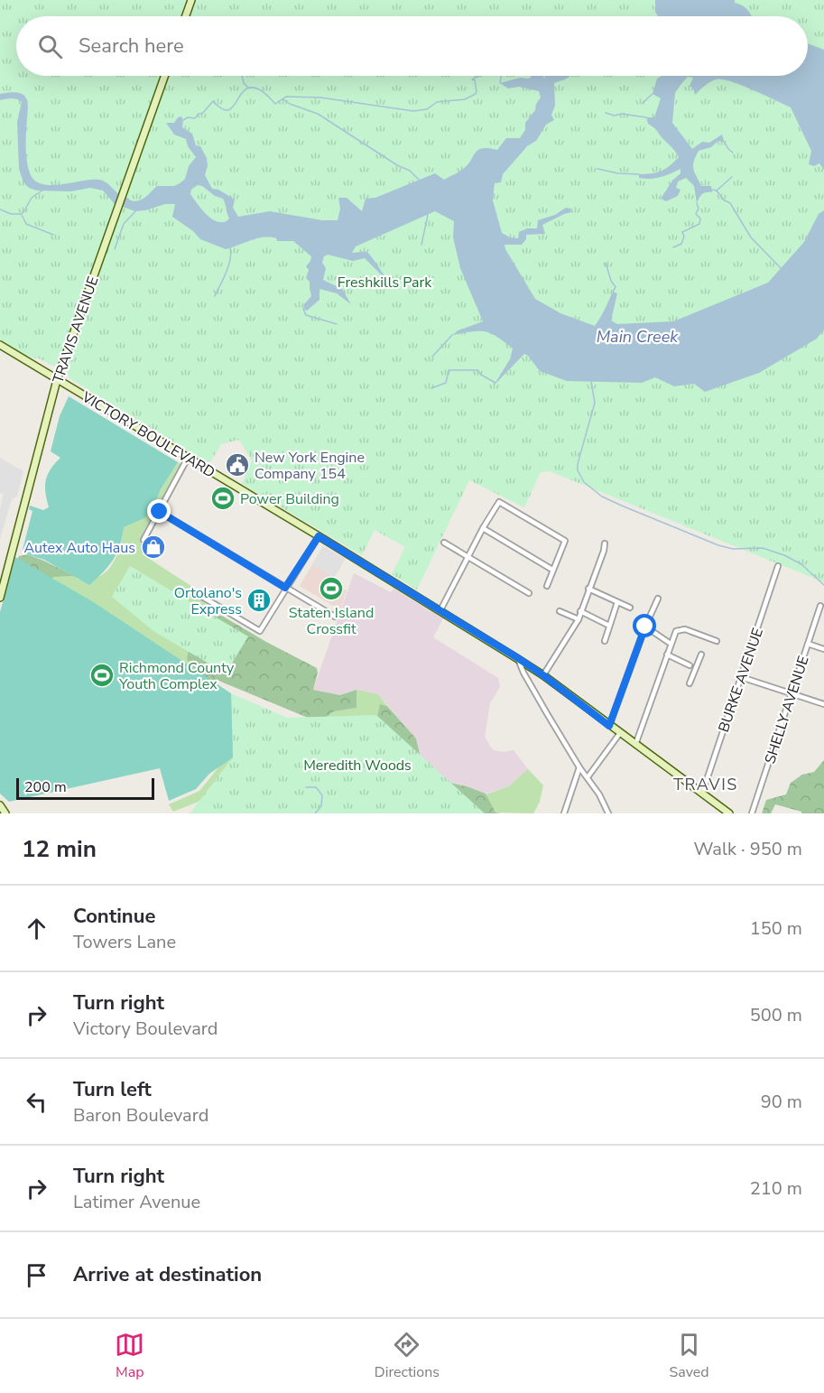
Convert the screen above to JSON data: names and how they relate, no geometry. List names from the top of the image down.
{
  "streets": {
    "main road": ["TRAVIS AVENUE", "VICTORY BOULEVARD"],
    "street": ["BURKE AVENUE", "SHELLY AVENUE"]
  },
  "crossings": [
    ["TRAVIS AVENUE", "VICTORY BOULEVARD"],
    ["VICTORY BOULEVARD", "BURKE AVENUE"]
  ],
  "districts": ["TRAVIS"],
  "water": ["Main Creek"],
  "parks": ["Freshkills Park", "Meredith Woods"],
  "places": {
    "public building": ["New York Engine Company 154"],
    "sports": ["Power Building", "Staten Island Crossfit", "Richmond County Youth Complex"],
    "shop": ["Autex Auto Haus"],
    "building": ["Ortolano's Express"]
  },
  "scale_bar": "200 m",
  "page": {
    "search": "Search here",
    "scale": "200 m",
    "heading": ["12 min", "Walk · 950 m"],
    "list": [
      ["Continue", "Towers Lane", "150 m"],
      ["Turn right", "Victory Boulevard", "500 m"],
      ["Turn left", "Baron Boulevard", "90 m"],
      ["Turn right", "Latimer Avenue", "210 m"],
      "Arrive at destination"
    ],
    "nav": ["Map", "Directions", "Saved"]
  }
}
